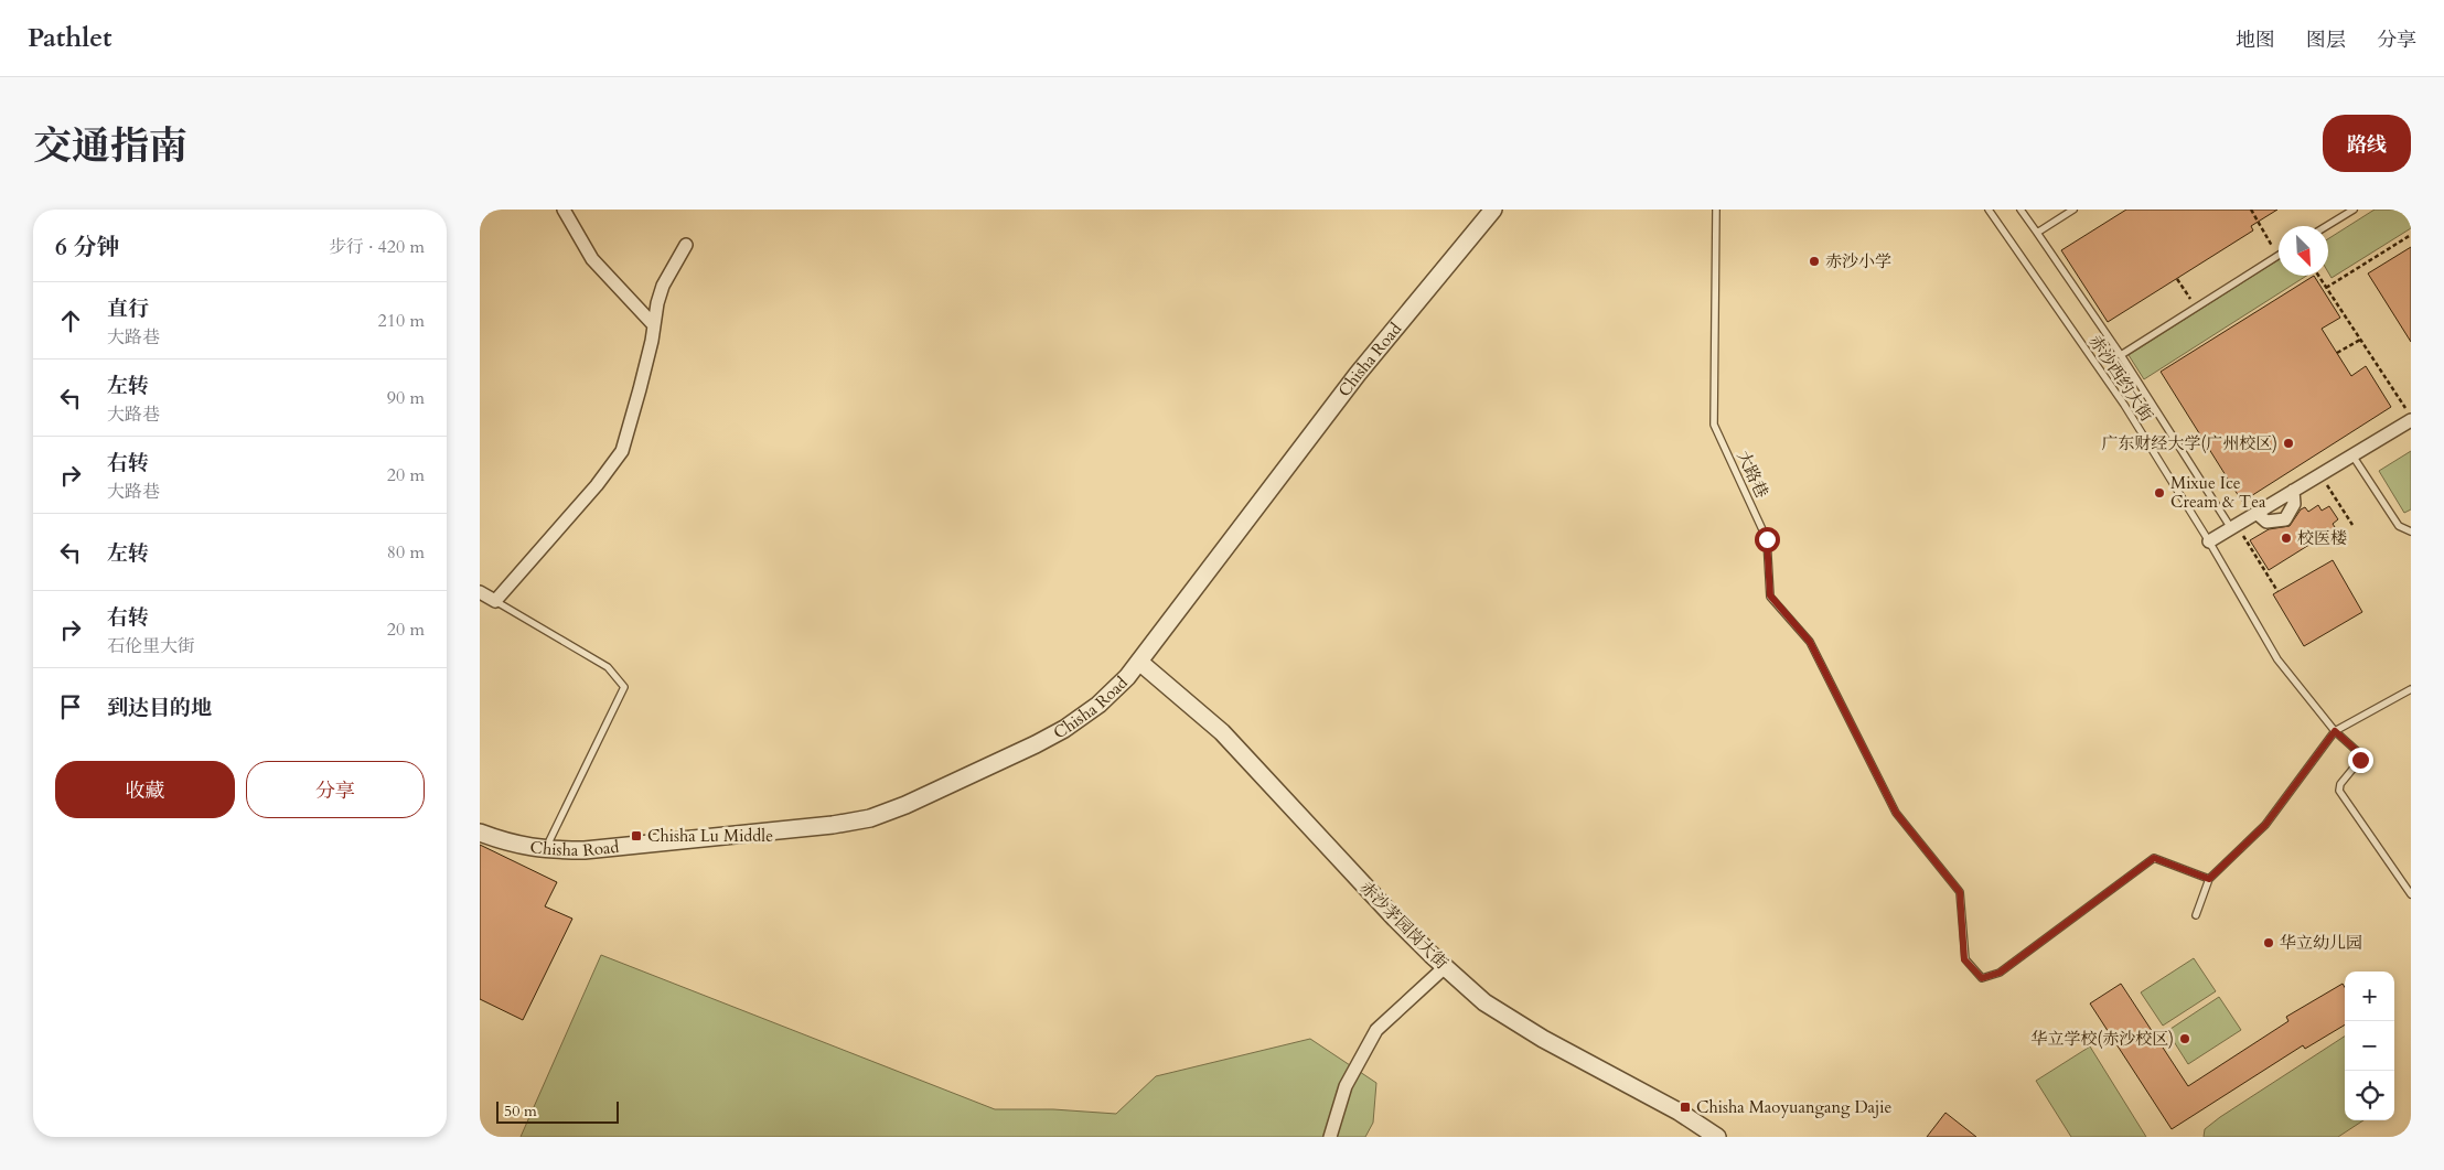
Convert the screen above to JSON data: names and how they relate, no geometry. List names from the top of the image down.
{
  "streets": {
    "street": ["Chisha Road", "赤沙茅园岗大街"],
    "lane": ["赤沙西约大街", "大路巷"]
  },
  "crossings": [
    ["Chisha Road", "赤沙茅园岗大街"]
  ],
  "places": {
    "other": [
      "赤沙小学",
      "广东财经大学(广州校区)",
      "Mixue Ice Cream & Tea",
      "校医楼",
      "华立幼儿园",
      "华立学校(赤沙校区)"
    ],
    "transit": ["Chisha Lu Middle", "Chisha Maoyuangang Dajie"]
  },
  "scale_bar": "50 m",
  "north": "bottom right",
  "page": {
    "header": "Pathlet",
    "nav": ["地图", "图层", "分享"],
    "title": "交通指南",
    "buttons": [
      "路线",
      ["收藏", "分享"]
    ],
    "heading": ["6 分钟", "步行 · 420 m"],
    "list": [
      ["直行", "大路巷", "210 m"],
      ["左转", "大路巷", "90 m"],
      ["右转", "大路巷", "20 m"],
      ["左转", "80 m"],
      ["右转", "石伦里大街", "20 m"],
      "到达目的地"
    ],
    "map_buttons": ["+", "−"],
    "scale": "50 m"
  }
}
